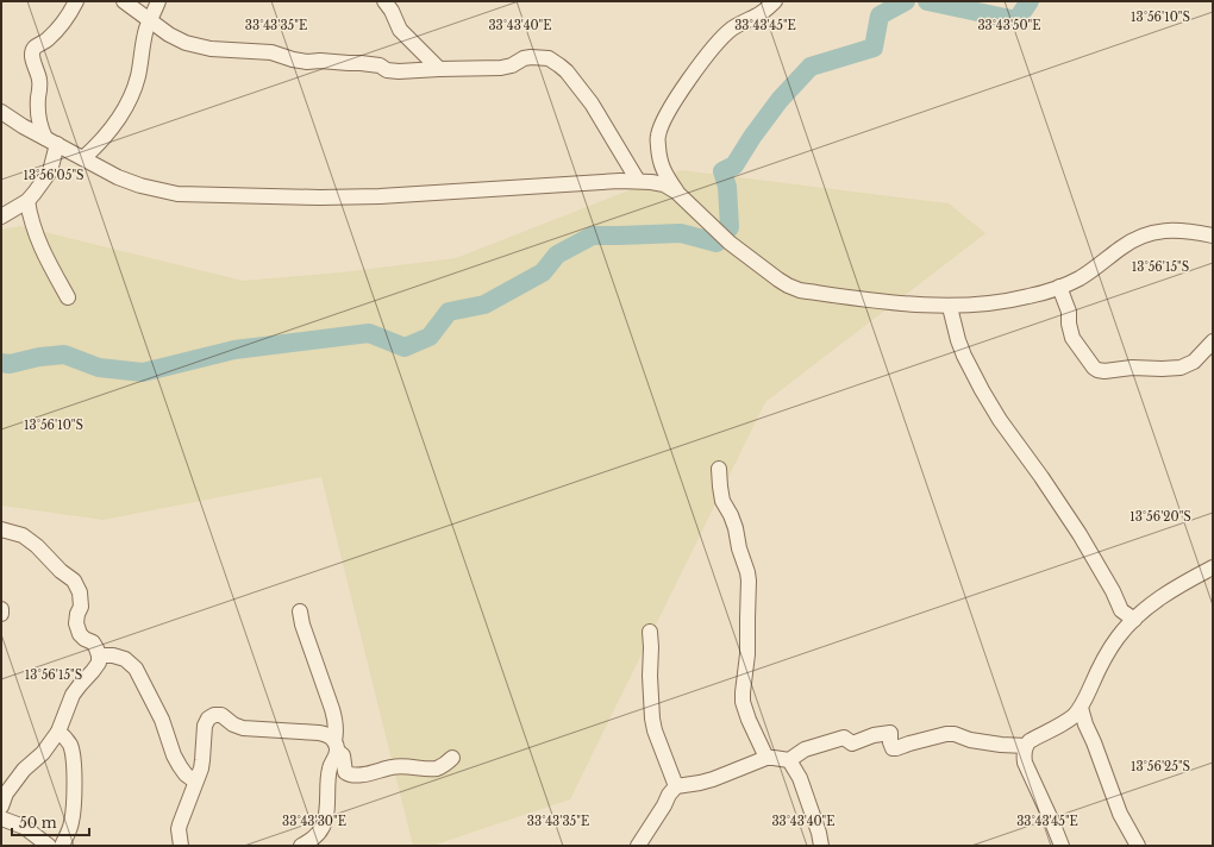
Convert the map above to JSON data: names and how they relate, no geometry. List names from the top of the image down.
{
  "scale_bar": "50 m",
  "coordinates": [
    "13°56'10\"S",
    "33°43'40\"E",
    "33°43'50\"E",
    "33°43'35\"E",
    "33°43'45\"E",
    "13°56'05\"S",
    "13°56'15\"S",
    "13°56'20\"S",
    "13°56'25\"S",
    "33°43'30\"E"
  ]
}
